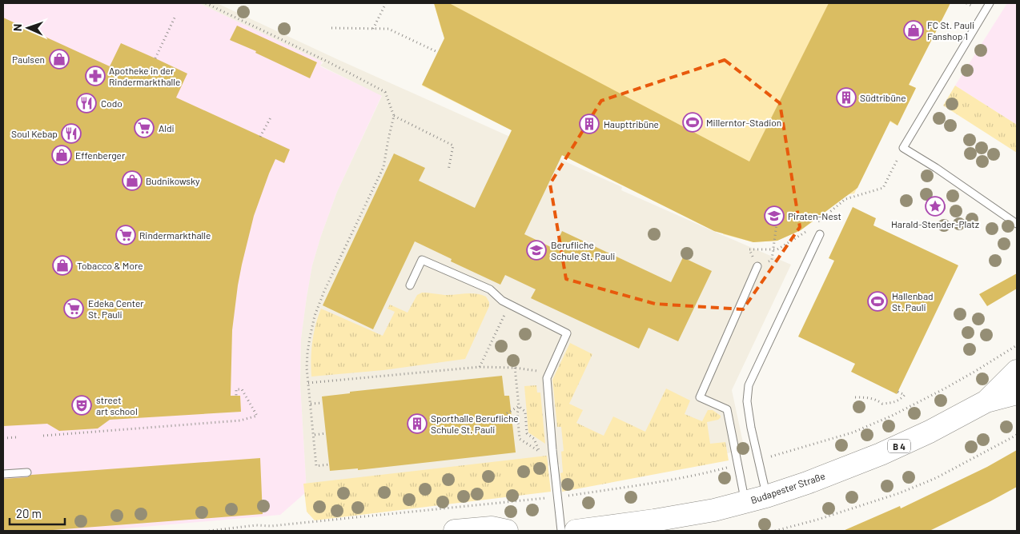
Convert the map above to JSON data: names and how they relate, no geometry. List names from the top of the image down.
{
  "streets": {
    "main road": ["B 4", "Budapester Straße"]
  },
  "places": {
    "shop": [
      "FC St. Pauli Fanshop 1",
      "Paulsen",
      "Effenberger",
      "Budnikowsky",
      "Tobacco & More"
    ],
    "pharmacy": ["Apotheke in der Rindermarkthalle"],
    "building": ["Südtribüne", "Haupttribüne", "Sporthalle Berufliche Schule St. Pauli"],
    "restaurant": ["Codo", "Soul Kebap"],
    "sports": ["Millerntor-Stadion", "Hallenbad St. Pauli"],
    "supermarket": ["Aldi", "Rindermarkthalle", "Edeka Center St. Pauli"],
    "place": ["Harald-Stender-Platz"],
    "school or university": ["Piraten-Nest", "Berufliche Schule St. Pauli"],
    "theatre": ["street art school"]
  },
  "scale_bar": "20 m",
  "north": "left"
}
